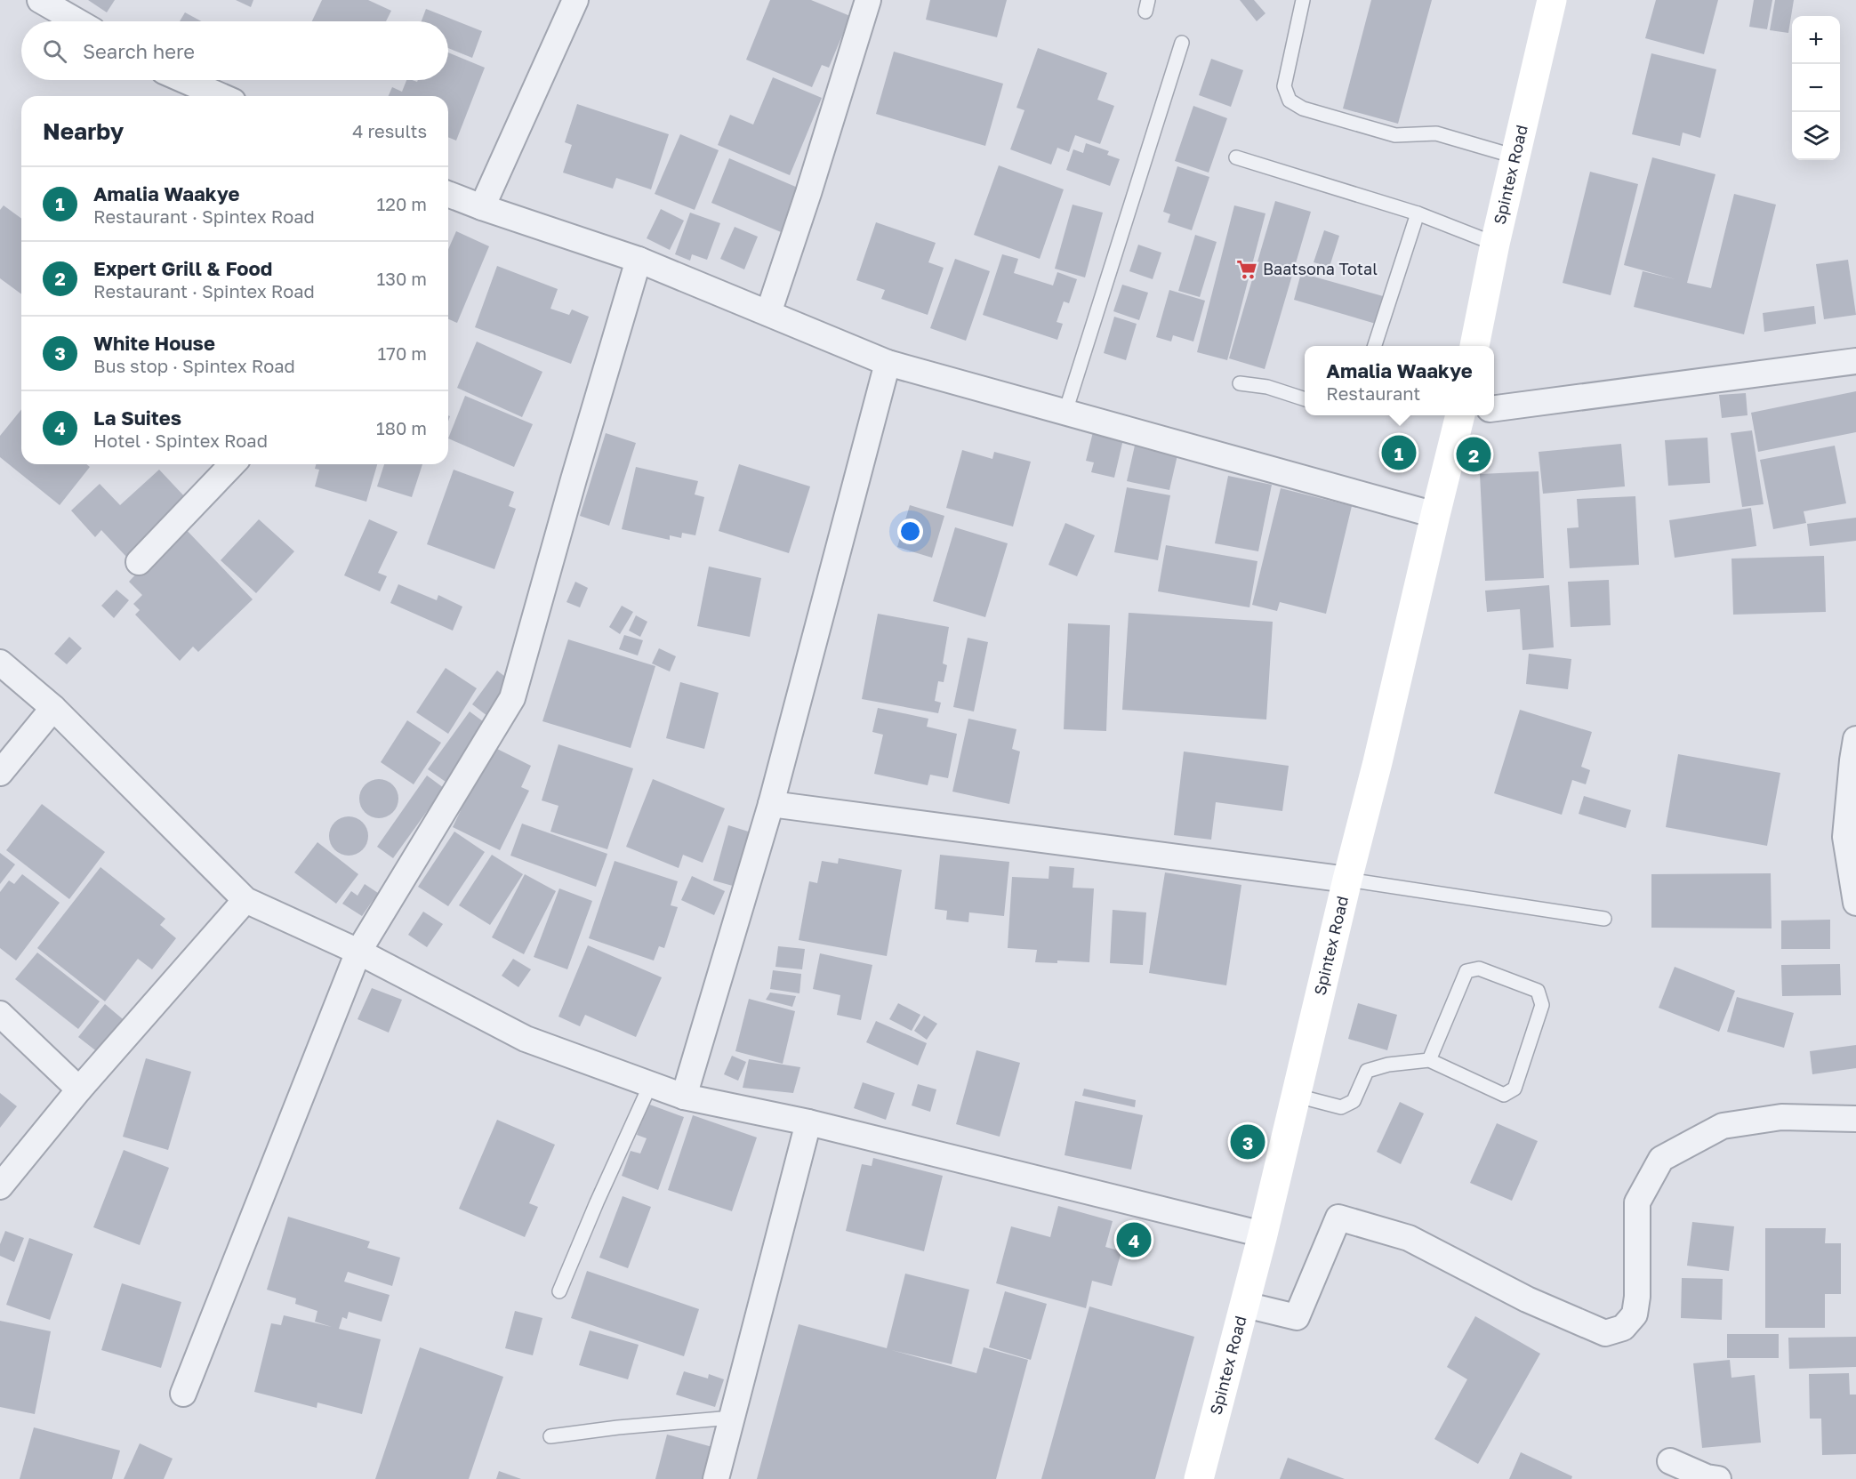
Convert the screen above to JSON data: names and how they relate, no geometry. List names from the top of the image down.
{
  "streets": {
    "main road": ["Spintex Road"]
  },
  "places": {
    "supermarket": ["Baatsona Total"]
  },
  "page": {
    "map_buttons": ["+", "−"],
    "search": "Search here",
    "heading": ["Nearby", "4 results"],
    "list": [
      {
        "mark": "1",
        "name": "Amalia Waakye",
        "note": "Restaurant · Spintex Road",
        "value": "120 m"
      },
      {
        "mark": "2",
        "name": "Expert Grill & Food",
        "note": "Restaurant · Spintex Road",
        "value": "130 m"
      },
      {
        "mark": "3",
        "name": "White House",
        "note": "Bus stop · Spintex Road",
        "value": "170 m"
      },
      {
        "mark": "4",
        "name": "La Suites",
        "note": "Hotel · Spintex Road",
        "value": "180 m"
      }
    ],
    "popup": ["Amalia Waakye", "Restaurant"],
    "pins": [
      "1",
      "2",
      "3",
      "4"
    ]
  }
}
